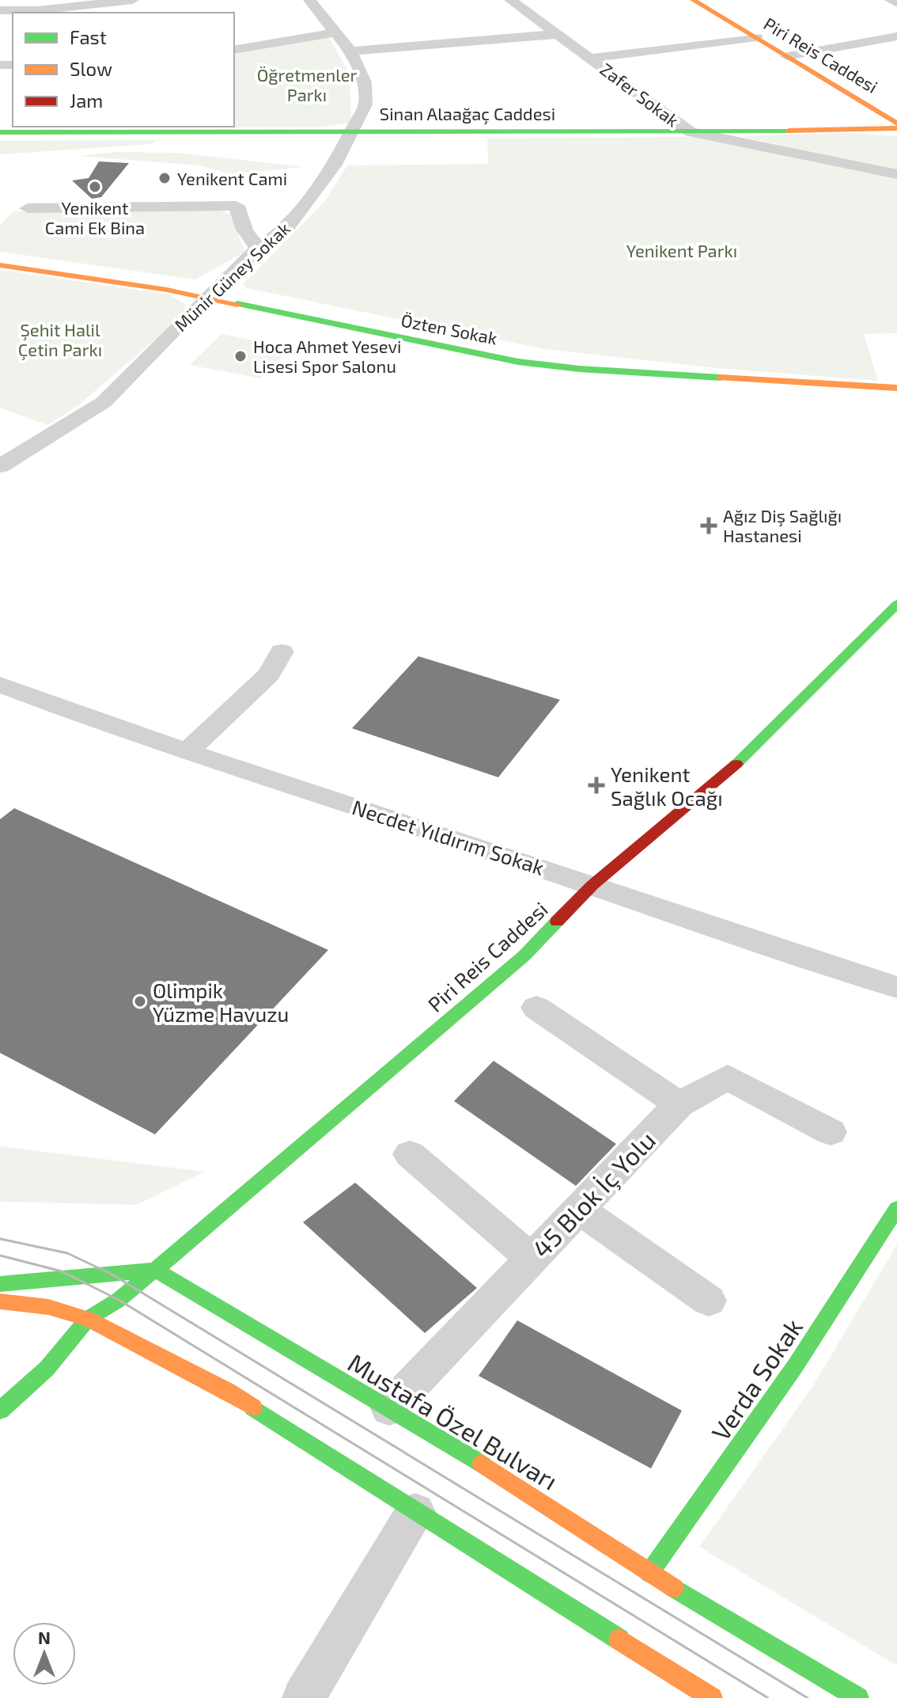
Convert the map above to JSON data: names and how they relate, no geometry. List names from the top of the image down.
{
  "streets": {
    "street": [
      "Piri Reis Caddesi",
      "Zafer Sokak",
      "Sinan Alaağaç Caddesi",
      "Münir Güney Sokak",
      "Özten Sokak",
      "Necdet Yıldırım Sokak",
      "45 Blok İç Yolu",
      "Verda Sokak",
      "Mustafa Özel Bulvarı"
    ]
  },
  "crossings": [
    ["Piri Reis Caddesi", "Necdet Yıldırım Sokak"],
    ["Piri Reis Caddesi", "Mustafa Özel Bulvarı"],
    ["Zafer Sokak", "Sinan Alaağaç Caddesi"],
    ["Sinan Alaağaç Caddesi", "Münir Güney Sokak"],
    ["Münir Güney Sokak", "Özten Sokak"],
    ["45 Blok İç Yolu", "Mustafa Özel Bulvarı"],
    ["Verda Sokak", "Mustafa Özel Bulvarı"]
  ],
  "parks": ["Öğretmenler Parkı", "Yenikent Parkı", "Şehit Halil Çetin Parkı"],
  "places": {
    "other": [
      "Yenikent Cami",
      "Yenikent Cami Ek Bina",
      "Hoca Ahmet Yesevi Lisesi Spor Salonu",
      "Olimpik Yüzme Havuzu"
    ],
    "health": ["Ağız Diş Sağlığı Hastanesi", "Yenikent Sağlık Ocağı"]
  },
  "legend": ["Fast", "Slow", "Jam"],
  "north": "top"
}
